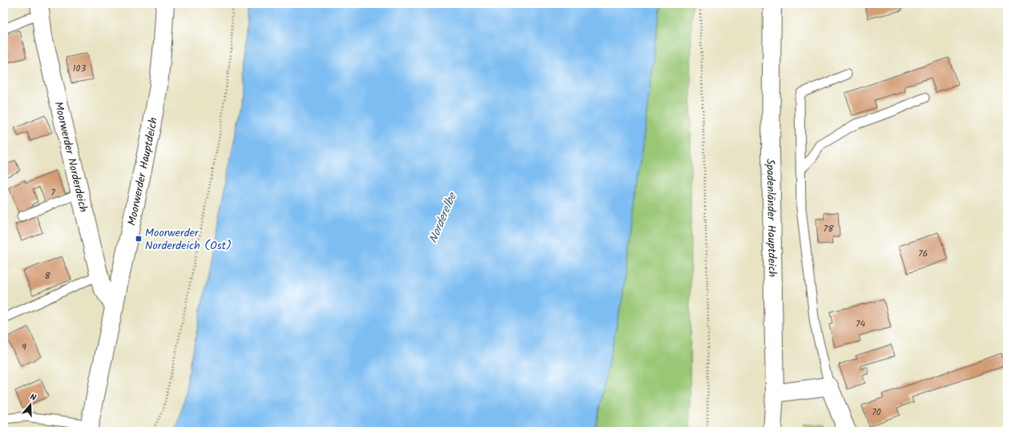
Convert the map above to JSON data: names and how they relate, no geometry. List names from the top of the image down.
{
  "streets": {
    "street": ["Moorwerder Norderdeich", "Moorwerder Hauptdeich", "Spadenländer Hauptdeich"]
  },
  "crossings": [
    ["Moorwerder Norderdeich", "Moorwerder Hauptdeich"]
  ],
  "water": ["Norderelbe"],
  "places": {
    "transit": ["Moorwerder Norderdeich (Ost)"]
  },
  "house_numbers": [
    "103",
    "7",
    "78",
    "76",
    "8",
    "74",
    "9",
    "70"
  ],
  "north": "top"
}
